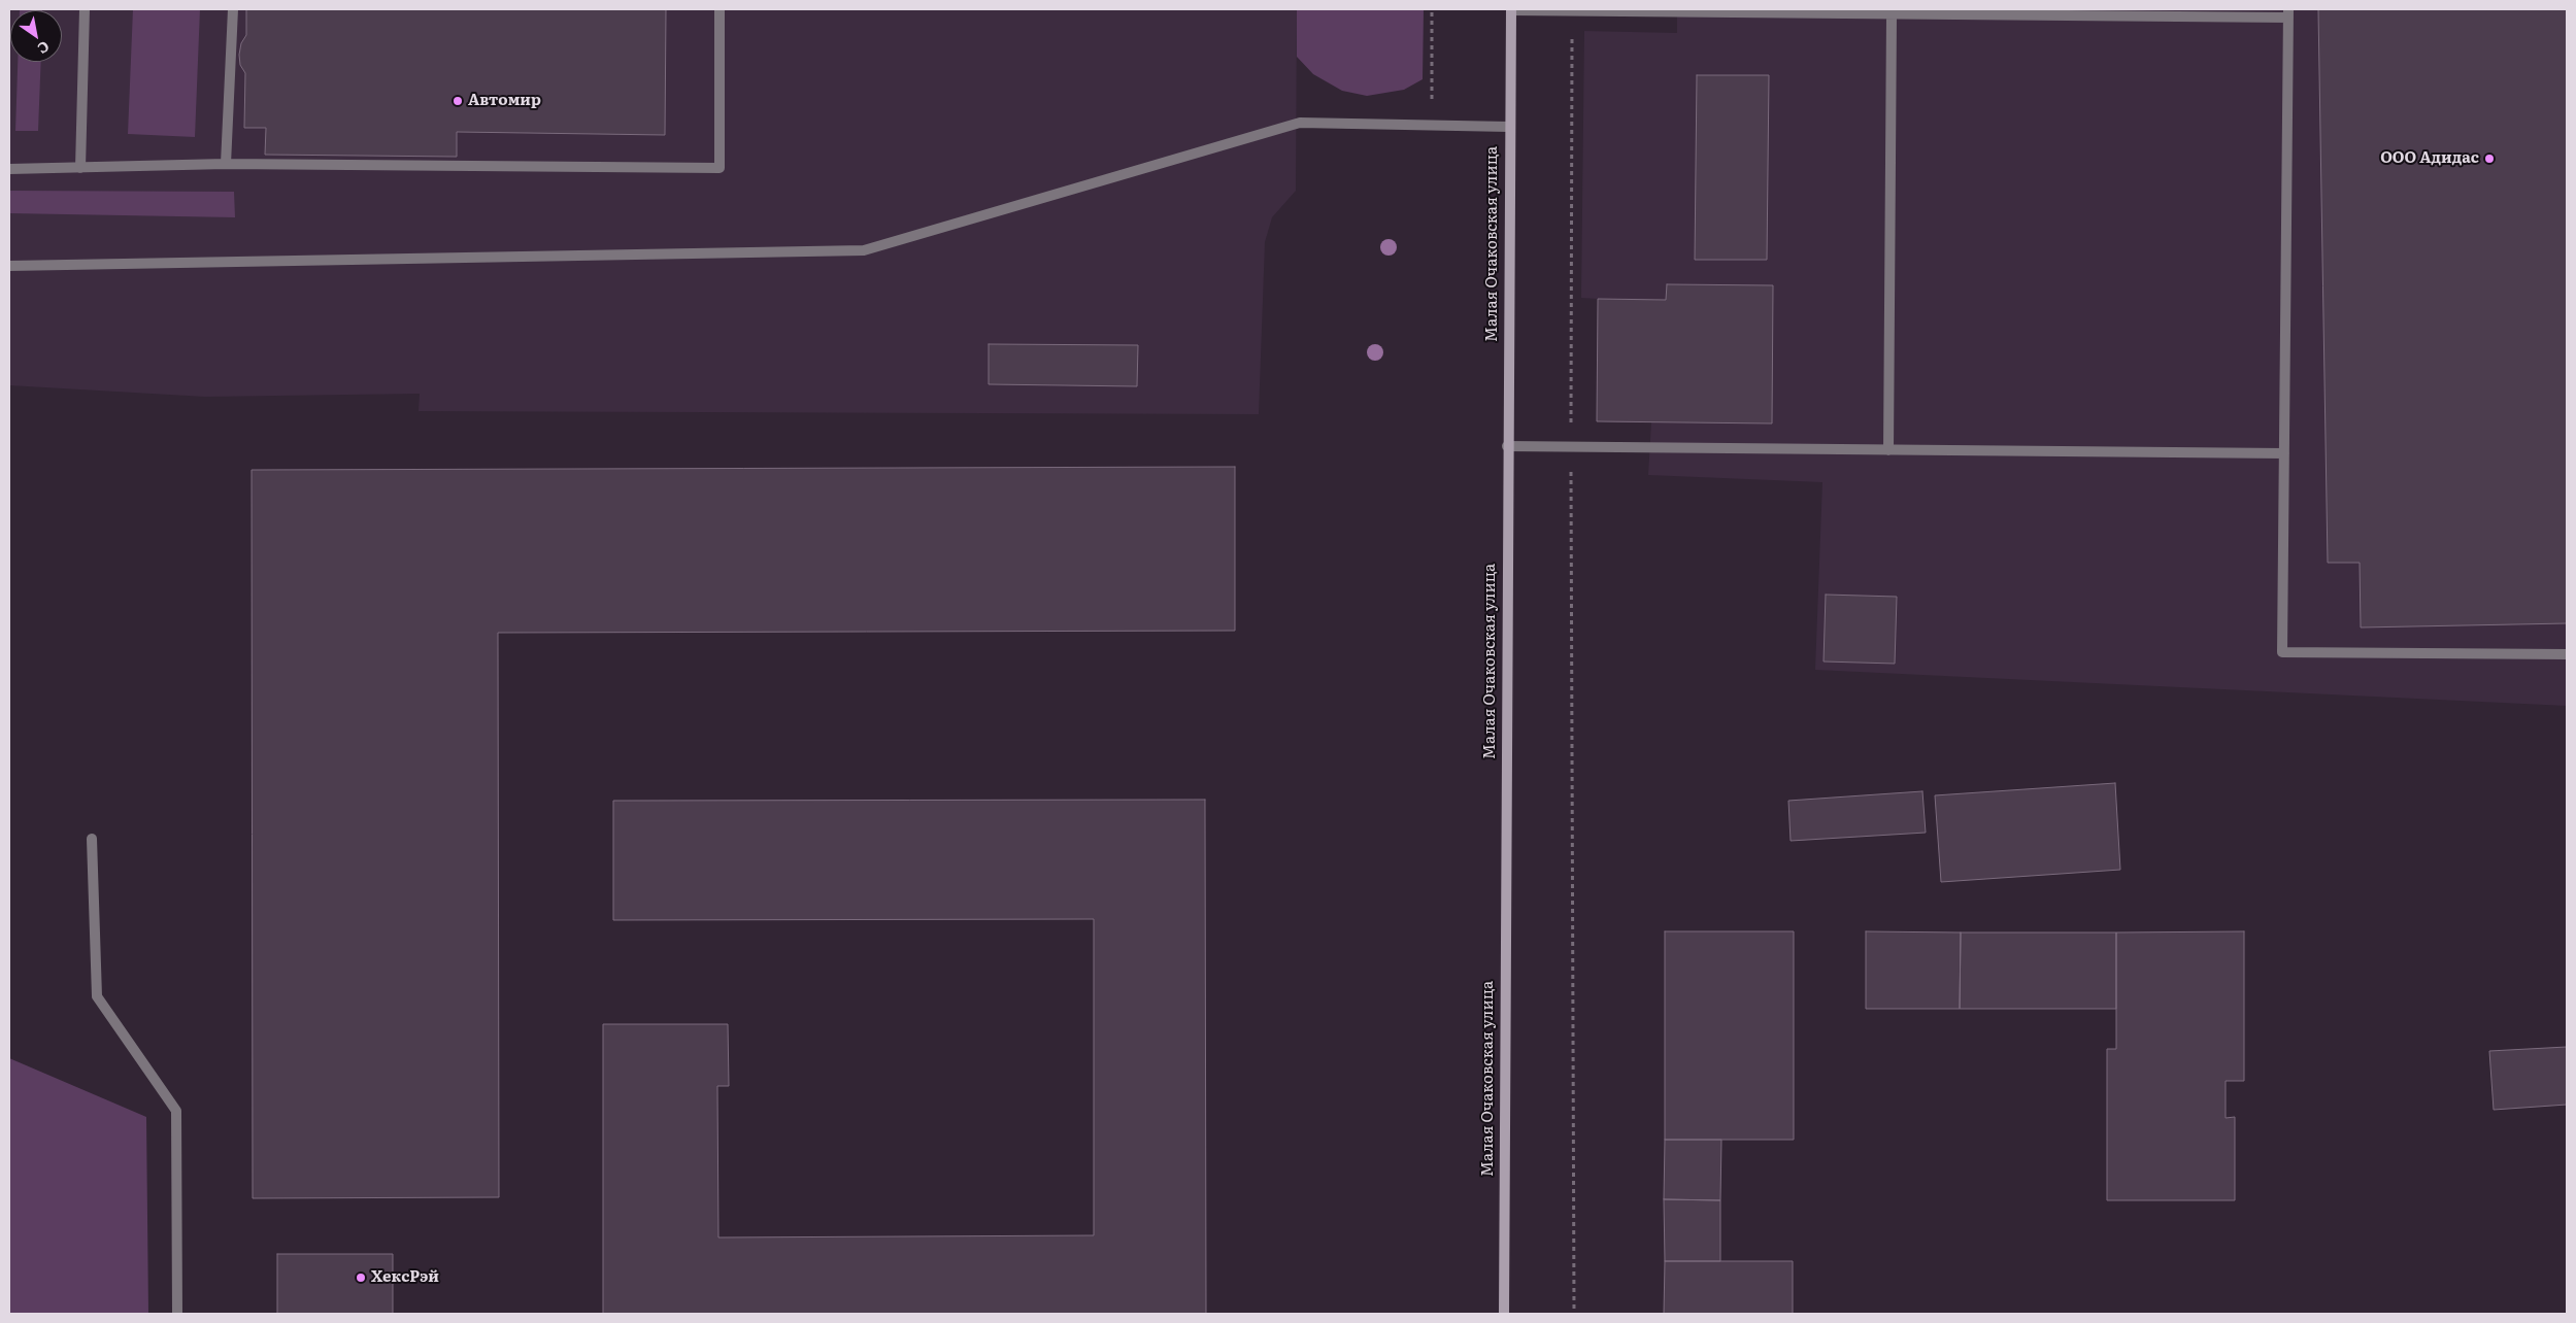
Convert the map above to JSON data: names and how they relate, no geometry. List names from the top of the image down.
{
  "streets": {
    "street": ["Малая Очаковская улица"]
  },
  "places": ["Автомир", "ООО Адидас", "ХексРэй"],
  "north": "bottom right"
}
